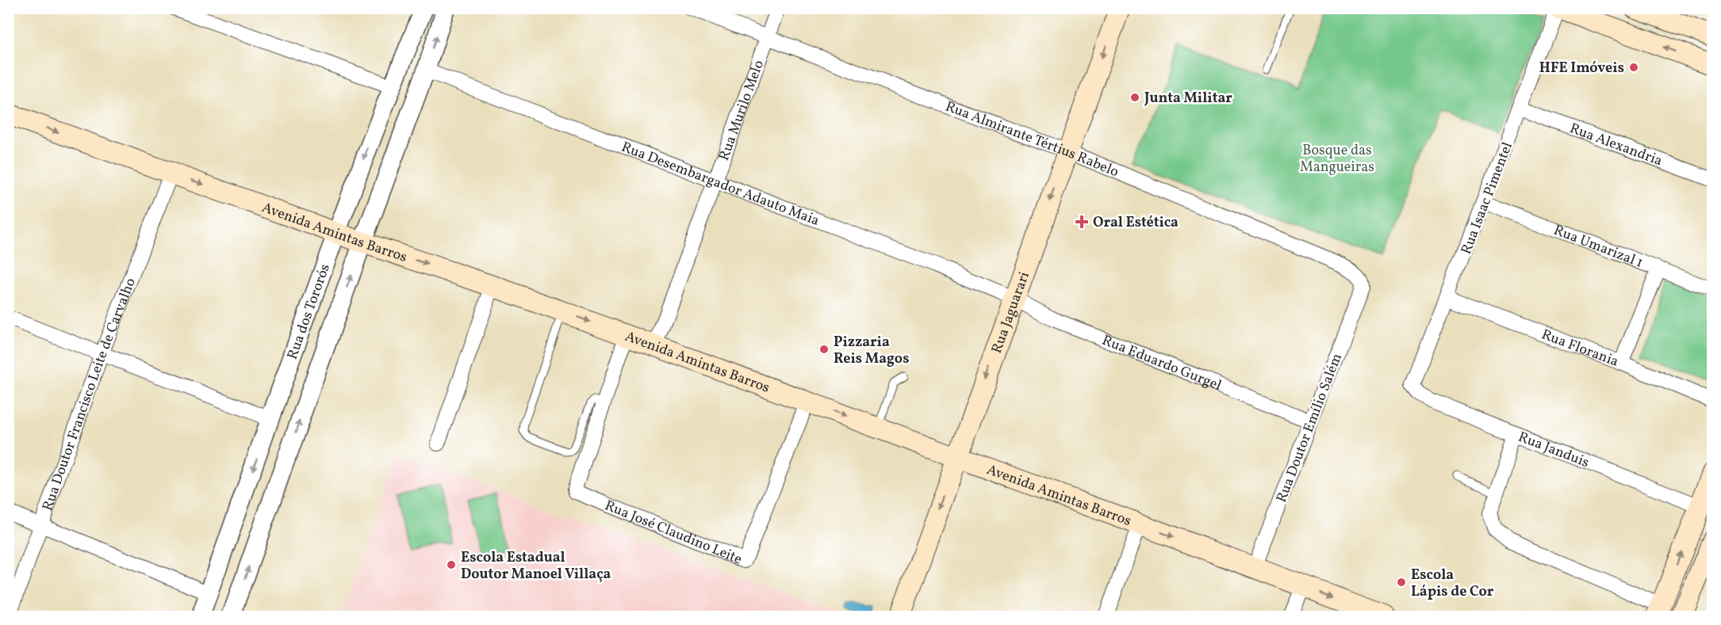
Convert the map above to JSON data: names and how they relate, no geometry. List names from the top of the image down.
{
  "streets": {
    "main road": ["Avenida Amintas Barros", "Rua Jaguarari"],
    "street": [
      "Rua Murilo Melo",
      "Rua Almirante Tértius Rabelo",
      "Rua Alexandria",
      "Rua Desembargador Adauto Maia",
      "Rua Isaac Pimentel",
      "Rua Umarizal 1",
      "Rua dos Tororós",
      "Rua Florania",
      "Rua Eduardo Gurgel",
      "Rua Doutor Francisco Leite de Carvalho",
      "Rua Doutor Emílio Salém",
      "Rua Janduis",
      "Rua José Claudino Leite"
    ]
  },
  "crossings": [
    ["Rua Murilo Melo", "Rua Almirante Tértius Rabelo"],
    ["Rua Murilo Melo", "Rua Desembargador Adauto Maia"],
    ["Rua Murilo Melo", "Avenida Amintas Barros"],
    ["Rua Almirante Tértius Rabelo", "Rua Jaguarari"],
    ["Rua Almirante Tértius Rabelo", "Rua Doutor Emílio Salém"],
    ["Rua Alexandria", "Rua Isaac Pimentel"],
    ["Rua Desembargador Adauto Maia", "Rua dos Tororós"],
    ["Rua Desembargador Adauto Maia", "Rua Jaguarari"],
    ["Rua Desembargador Adauto Maia", "Rua Eduardo Gurgel"],
    ["Rua Isaac Pimentel", "Rua Umarizal 1"],
    ["Rua Isaac Pimentel", "Rua Florania"],
    ["Rua Isaac Pimentel", "Rua Janduis"],
    ["Avenida Amintas Barros", "Rua dos Tororós"],
    ["Avenida Amintas Barros", "Rua Jaguarari"],
    ["Avenida Amintas Barros", "Rua Doutor Francisco Leite de Carvalho"],
    ["Avenida Amintas Barros", "Rua Doutor Emílio Salém"],
    ["Avenida Amintas Barros", "Rua José Claudino Leite"],
    ["Rua Jaguarari", "Rua Eduardo Gurgel"],
    ["Rua Eduardo Gurgel", "Rua Doutor Emílio Salém"]
  ],
  "one_way": ["Avenida Amintas Barros", "Rua Jaguarari"],
  "parks": ["Bosque das Mangueiras"],
  "places": {
    "other": [
      "HFE Imóveis",
      "Junta Militar",
      "Pizzaria Reis Magos",
      "Escola Estadual Doutor Manoel Villaça",
      "Escola Lápis de Cor"
    ],
    "health": ["Oral Estética"]
  }
}
